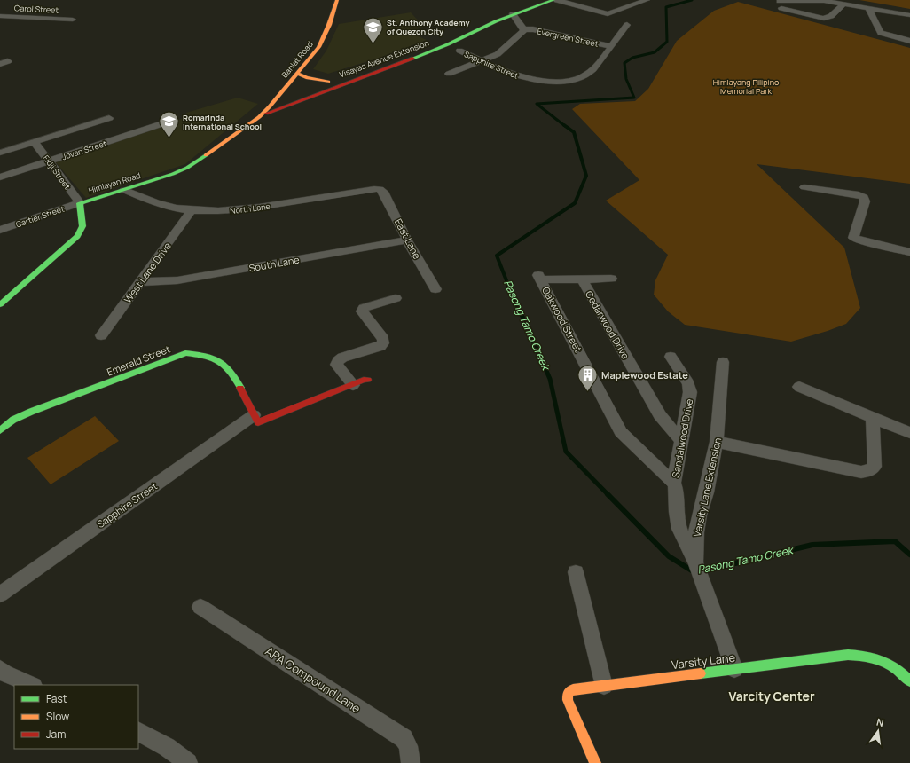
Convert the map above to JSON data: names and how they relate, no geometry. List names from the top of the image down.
{
  "streets": {
    "street": [
      "Carol Street",
      "Evergreen Street",
      "Visayas Avenue Extension",
      "Banlat Road",
      "Sapphire Street",
      "Jovan Street",
      "Fidji Street",
      "Himlayan Road",
      "North Lane",
      "Cartier Street",
      "East Lane",
      "South Lane",
      "West Lane Drive",
      "Oakwood Street",
      "Cedarwood Drive",
      "Emerald Street",
      "Sandalwood Drive",
      "Varsity Lane Extension",
      "Varsity Lane",
      "APA Compound Lane"
    ]
  },
  "crossings": [
    ["Evergreen Street", "Sapphire Street"],
    ["Visayas Avenue Extension", "Banlat Road"],
    ["Visayas Avenue Extension", "Himlayan Road"],
    ["Banlat Road", "Himlayan Road"],
    ["Sapphire Street", "Emerald Street"],
    ["Jovan Street", "Fidji Street"],
    ["Fidji Street", "Himlayan Road"],
    ["Fidji Street", "Cartier Street"],
    ["Himlayan Road", "North Lane"],
    ["Himlayan Road", "Cartier Street"],
    ["North Lane", "East Lane"],
    ["North Lane", "West Lane Drive"],
    ["East Lane", "South Lane"],
    ["South Lane", "West Lane Drive"],
    ["Oakwood Street", "Cedarwood Drive"],
    ["Oakwood Street", "Sandalwood Drive"],
    ["Cedarwood Drive", "Sandalwood Drive"],
    ["Varsity Lane Extension", "Varsity Lane"]
  ],
  "districts": ["Varcity Center"],
  "water": ["Pasong Tamo Creek"],
  "parks": ["Himlayang Pilipino Memorial Park"],
  "places": {
    "school or university": ["St. Anthony Academy of Quezon City", "Romarinda International School"],
    "building": ["Maplewood Estate"]
  },
  "legend": ["Fast", "Slow", "Jam"],
  "north": "top"
}
